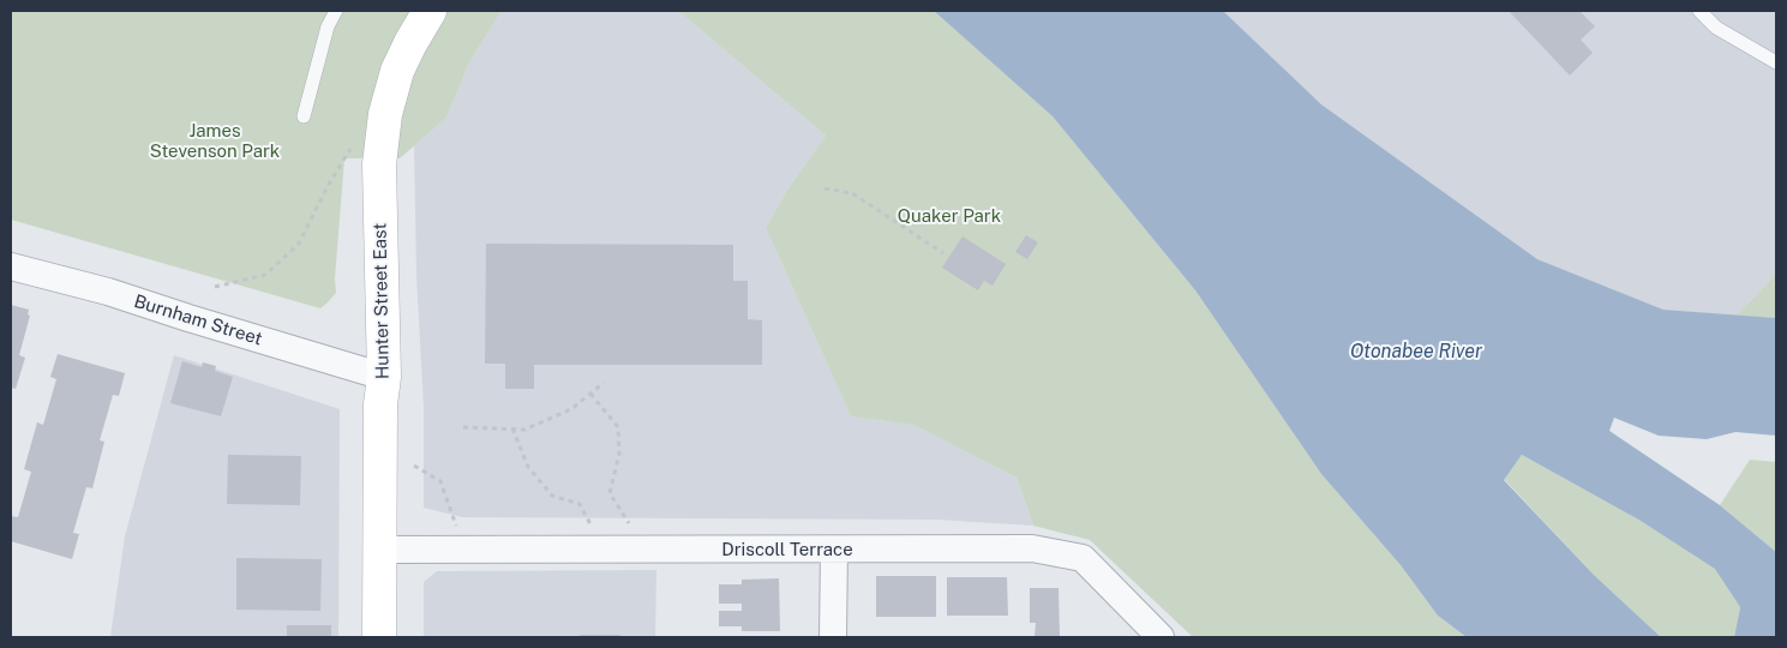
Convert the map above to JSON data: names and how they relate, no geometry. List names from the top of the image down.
{
  "streets": {
    "main road": ["Hunter Street East"],
    "street": ["Burnham Street", "Driscoll Terrace"]
  },
  "crossings": [
    ["Hunter Street East", "Burnham Street"],
    ["Hunter Street East", "Driscoll Terrace"]
  ],
  "water": ["Otonabee River"],
  "parks": ["James Stevenson Park", "Quaker Park"]
}
